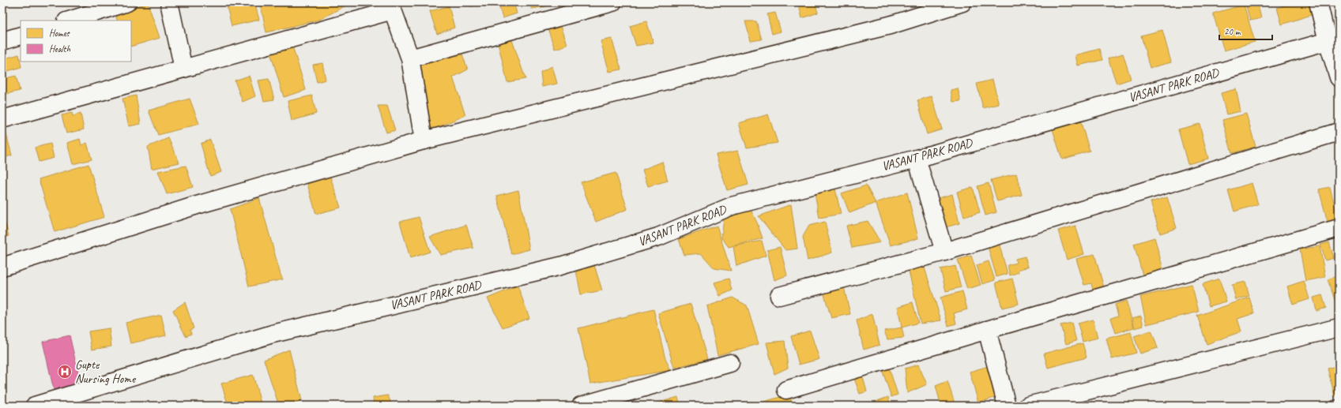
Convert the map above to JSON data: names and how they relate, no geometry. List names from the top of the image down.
{
  "streets": {
    "street": ["VASANT PARK ROAD"]
  },
  "places": {
    "hospital": ["Gupte Nursing Home"]
  },
  "legend": ["Homes", "Health"],
  "scale_bar": "20 m"
}
